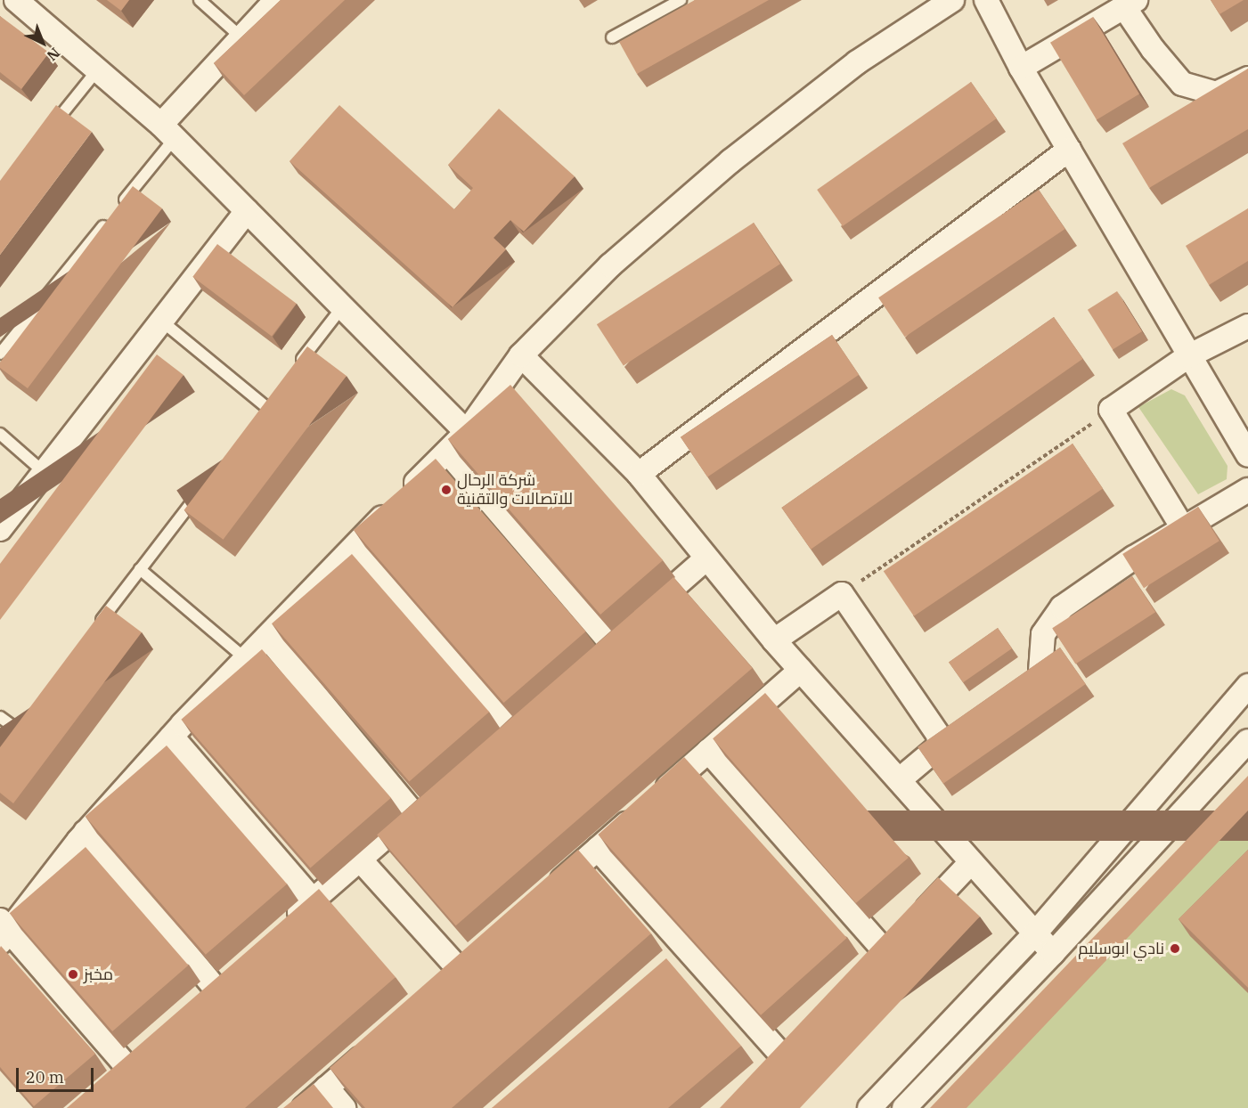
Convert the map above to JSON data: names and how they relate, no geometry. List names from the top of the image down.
{
  "places": ["شركة الرحال للاتصالات والتقنية", "نادي ابوسليم", "مخبز"],
  "scale_bar": "20 m",
  "north": "bottom right"
}
